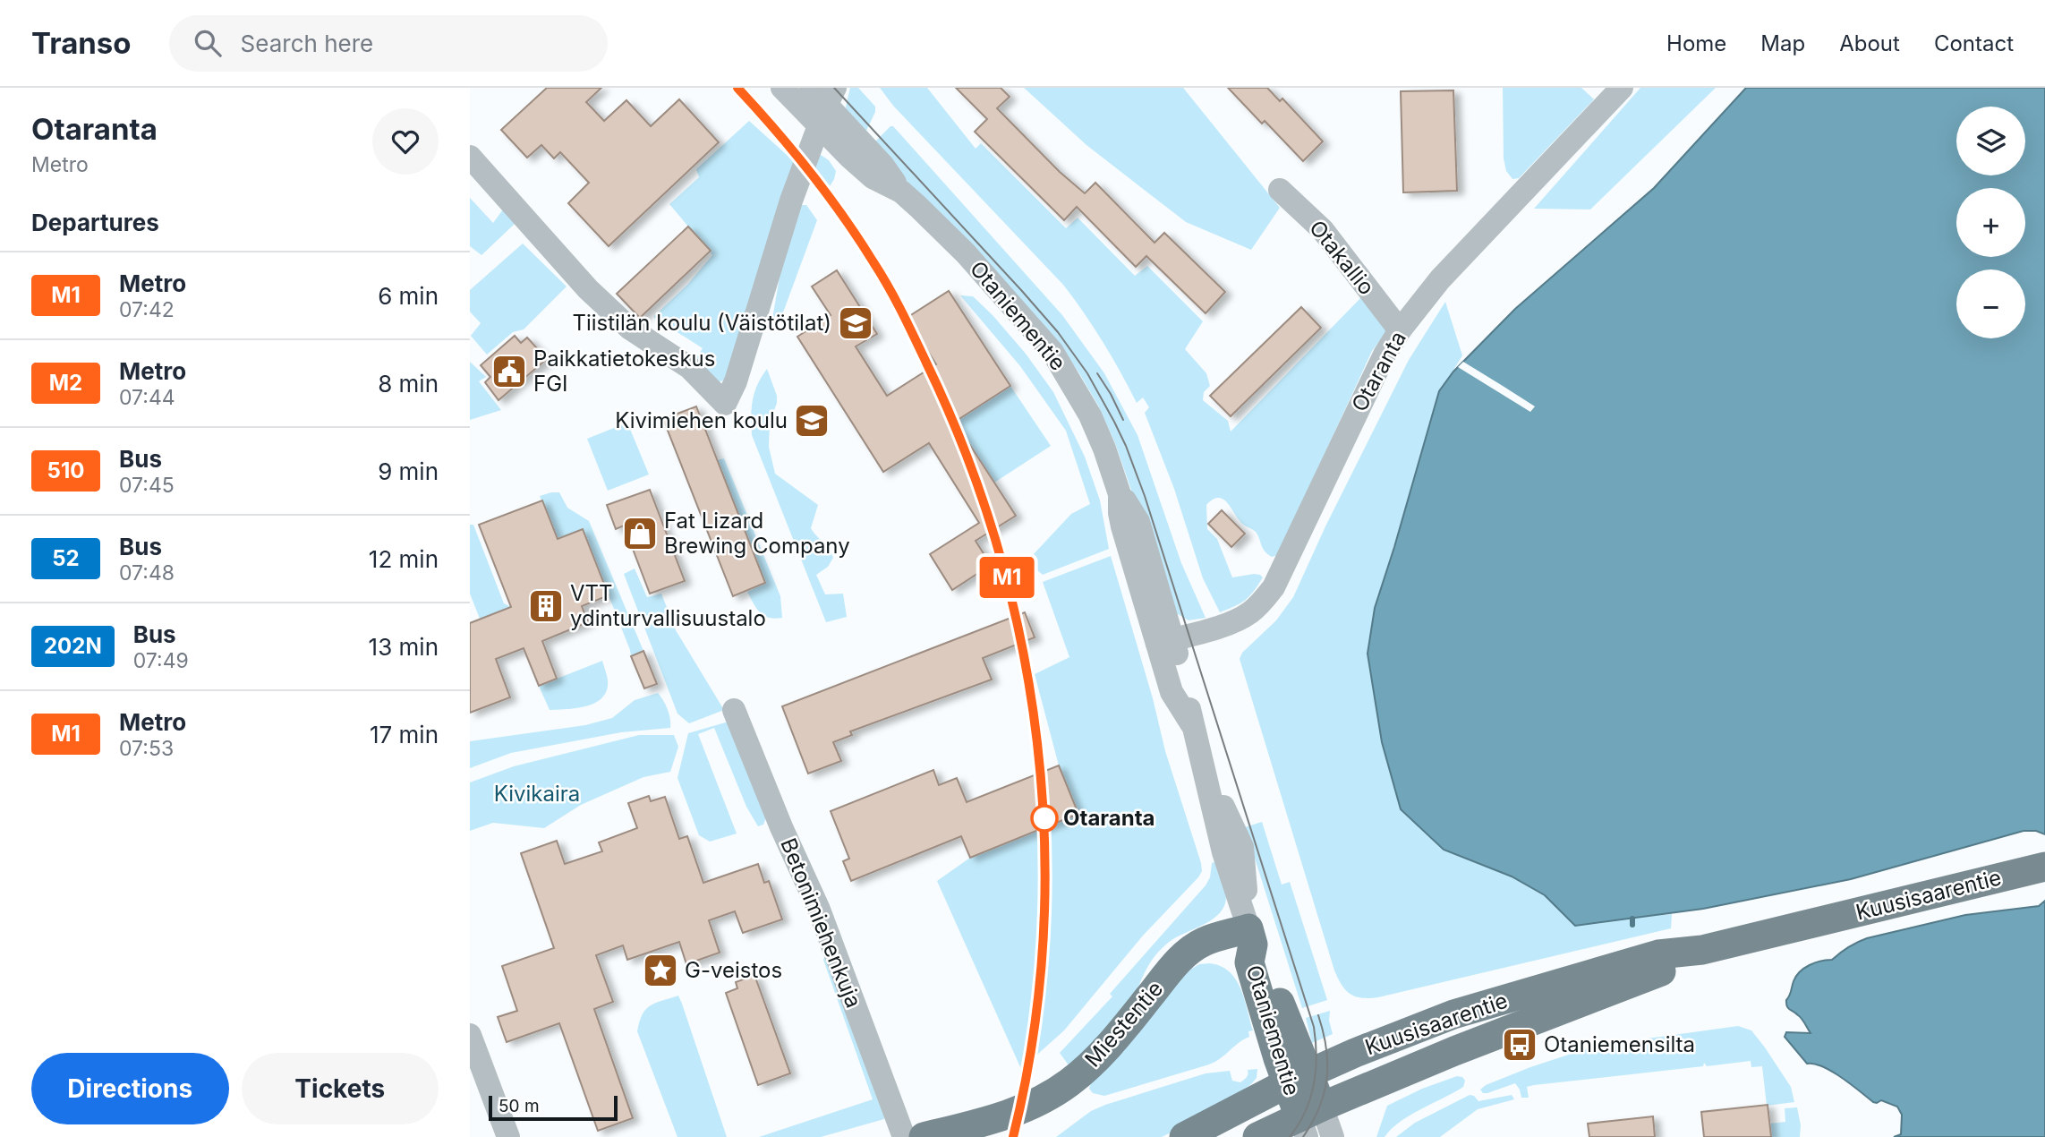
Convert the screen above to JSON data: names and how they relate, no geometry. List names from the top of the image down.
{
  "streets": {
    "main road": ["Otaniementie", "Kuusisaarentie", "Miestentie"],
    "street": ["Otakallio", "Otaranta", "Betonimiehenkuja"]
  },
  "crossings": [
    ["Otakallio", "Otaranta"],
    ["Otaniementie", "Otaranta"],
    ["Otaniementie", "Kuusisaarentie"],
    ["Otaniementie", "Miestentie"]
  ],
  "parks": ["Kivikaira"],
  "places": {
    "school or university": ["Tiistilän koulu (Väistötilat)", "Kivimiehen koulu"],
    "public building": ["Paikkatietokeskus FGI"],
    "shop": ["Fat Lizard Brewing Company"],
    "building": ["VTT ydinturvallisuustalo"],
    "other": ["Otaranta"],
    "place": ["G-veistos"],
    "bus stop": ["Otaniemensilta"]
  },
  "lines": ["metro line M1"],
  "scale_bar": "50 m",
  "page": {
    "header": "Transo",
    "search": "Search here",
    "nav": [
      "Home",
      "Map",
      "About",
      "Contact"
    ],
    "heading": [
      ["Otaranta", "Metro"],
      "Departures"
    ],
    "on_map": "M1",
    "map_buttons": ["+", "−"],
    "list": [
      {
        "mark": "M1",
        "name": "Metro",
        "note": "07:42",
        "value": "6 min"
      },
      {
        "mark": "M2",
        "name": "Metro",
        "note": "07:44",
        "value": "8 min"
      },
      {
        "mark": "510",
        "name": "Bus",
        "note": "07:45",
        "value": "9 min"
      },
      {
        "mark": "52",
        "name": "Bus",
        "note": "07:48",
        "value": "12 min"
      },
      {
        "mark": "202N",
        "name": "Bus",
        "note": "07:49",
        "value": "13 min"
      },
      {
        "mark": "M1",
        "name": "Metro",
        "note": "07:53",
        "value": "17 min"
      }
    ],
    "buttons": ["Directions", "Tickets"],
    "scale": "50 m"
  }
}
